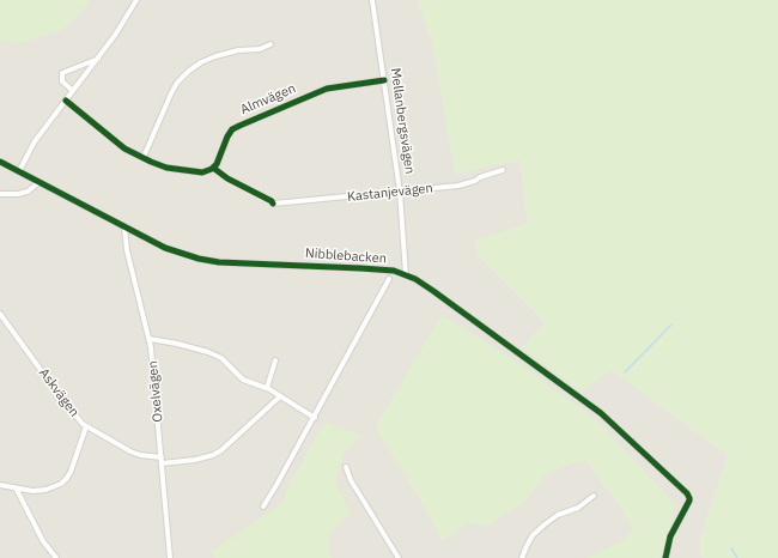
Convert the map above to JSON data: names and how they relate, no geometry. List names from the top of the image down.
{
  "streets": {
    "street": [
      "Almvägen",
      "Mellanbergsvägen",
      "Kastanjevägen",
      "Nibblebacken",
      "Oxelvägen",
      "Askvägen"
    ]
  },
  "crossings": [
    ["Almvägen", "Mellanbergsvägen"],
    ["Mellanbergsvägen", "Kastanjevägen"],
    ["Mellanbergsvägen", "Nibblebacken"],
    ["Nibblebacken", "Oxelvägen"],
    ["Oxelvägen", "Askvägen"]
  ]
}
